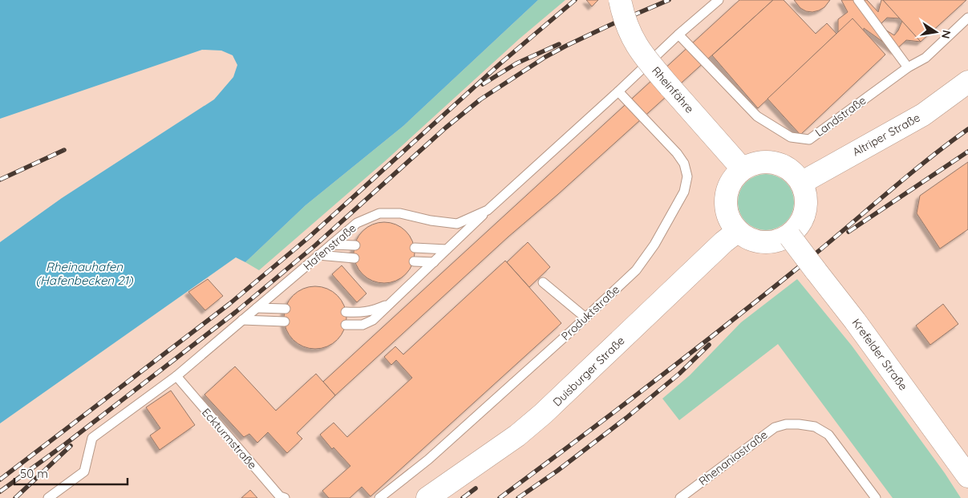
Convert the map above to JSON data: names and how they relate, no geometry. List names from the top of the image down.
{
  "streets": {
    "street": [
      "Rheinfähre",
      "Altriper Straße",
      "Krefelder Straße",
      "Duisburger Straße"
    ],
    "lane": [
      "Landstraße",
      "Hafenstraße",
      "Produktstraße",
      "Eckturmstraße",
      "Rhenaniastraße"
    ]
  },
  "crossings": [
    ["Rheinfähre", "Altriper Straße"],
    ["Rheinfähre", "Krefelder Straße"],
    ["Rheinfähre", "Duisburger Straße"],
    ["Landstraße", "Hafenstraße"],
    ["Altriper Straße", "Krefelder Straße"],
    ["Altriper Straße", "Duisburger Straße"],
    ["Hafenstraße", "Produktstraße"],
    ["Hafenstraße", "Eckturmstraße"],
    ["Krefelder Straße", "Duisburger Straße"]
  ],
  "water": ["Rheinauhafen (Hafenbecken 21)"],
  "scale_bar": "50 m",
  "north": "right"
}
